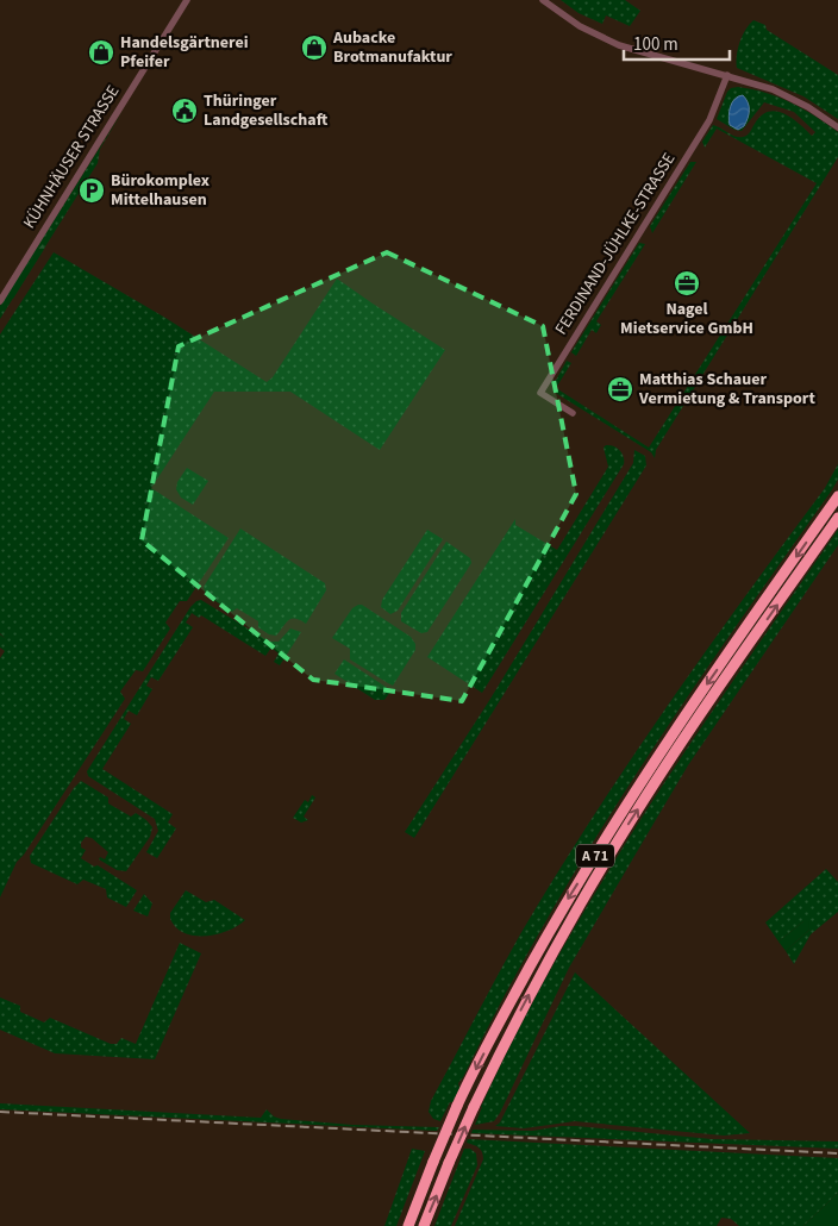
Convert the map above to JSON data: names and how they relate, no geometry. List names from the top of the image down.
{
  "streets": {
    "highway": ["A 71"],
    "street": ["KÜHNHÄUSER STRASSE", "FERDINAND-JÜHLKE-STRASSE"]
  },
  "places": {
    "shop": ["Aubacke Brotmanufaktur", "Handelsgärtnerei Pfeifer"],
    "public building": ["Thüringer Landgesellschaft"],
    "parking": ["Bürokomplex Mittelhausen"],
    "office": ["Nagel Mietservice GmbH", "Matthias Schauer Vermietung & Transport"]
  },
  "scale_bar": "100 m"
}
